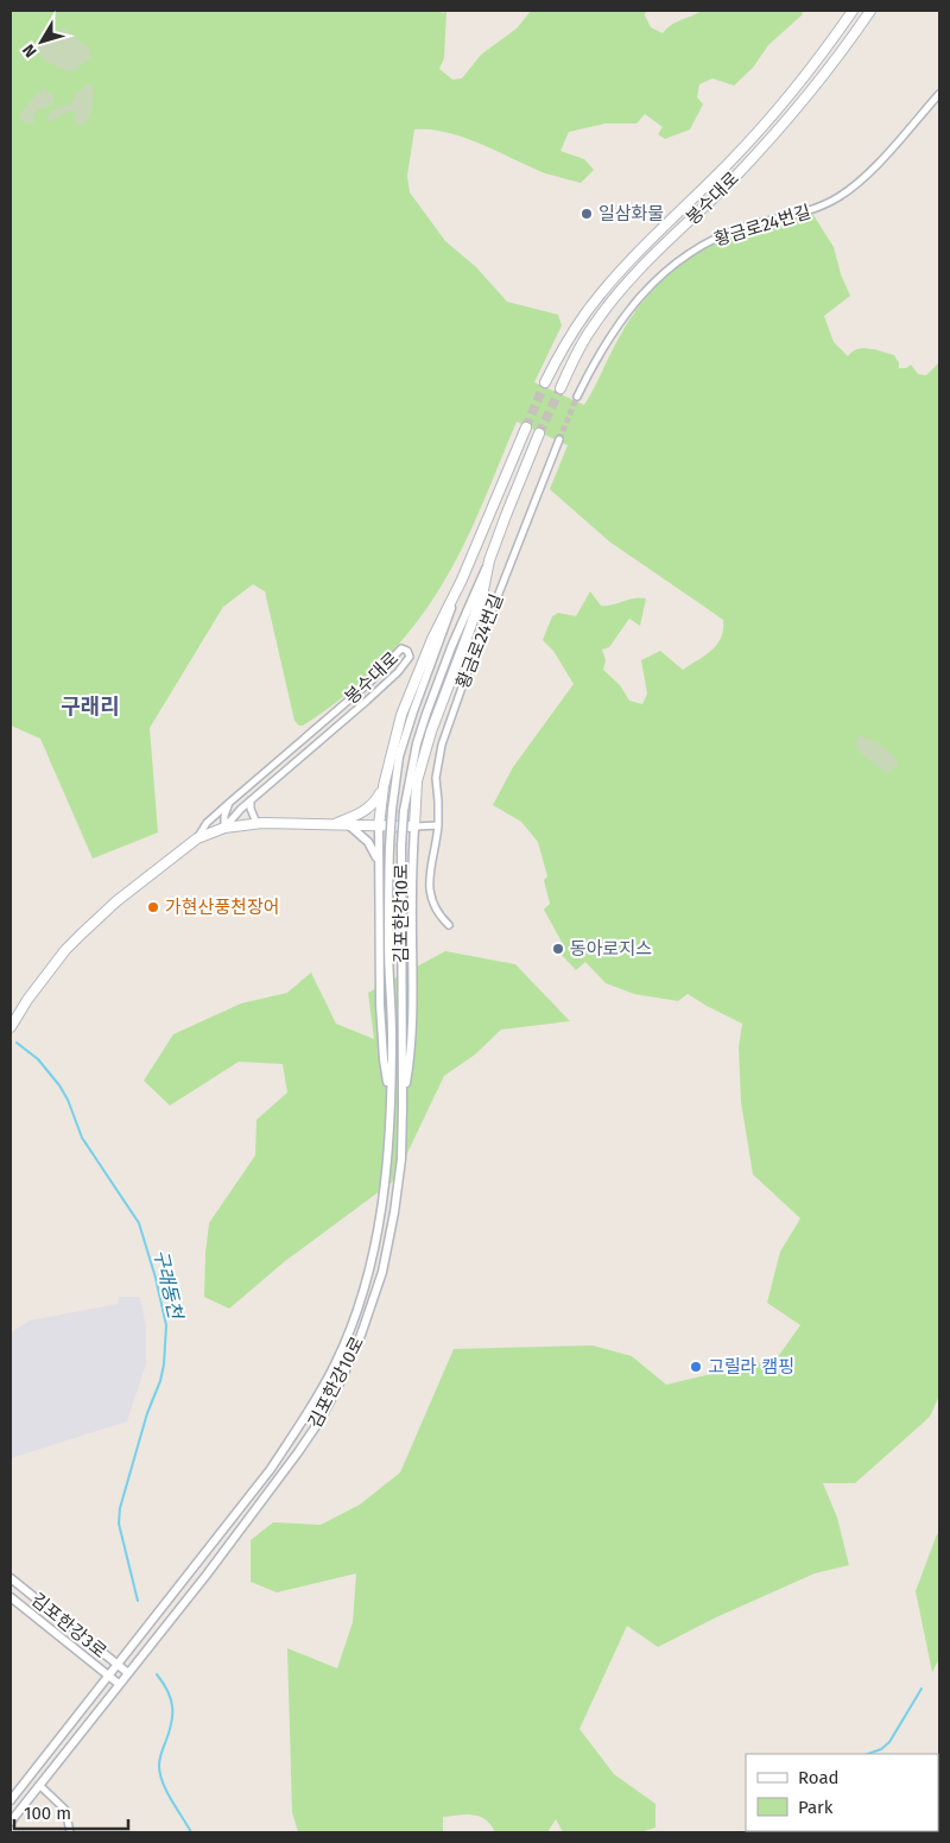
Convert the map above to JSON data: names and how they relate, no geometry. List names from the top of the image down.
{
  "streets": {
    "main road": ["봉수대로"],
    "street": ["황금로24번길", "김포한강10로", "김포한강3로"]
  },
  "crossings": [
    ["김포한강10로", "김포한강3로"]
  ],
  "districts": ["구래리"],
  "water": ["구래동천"],
  "places": [
    "일삼화물",
    "가현산풍천장어",
    "동아로지스",
    "고릴라 캠핑"
  ],
  "legend": ["Road", "Park"],
  "scale_bar": "100 m",
  "north": "bottom left"
}
